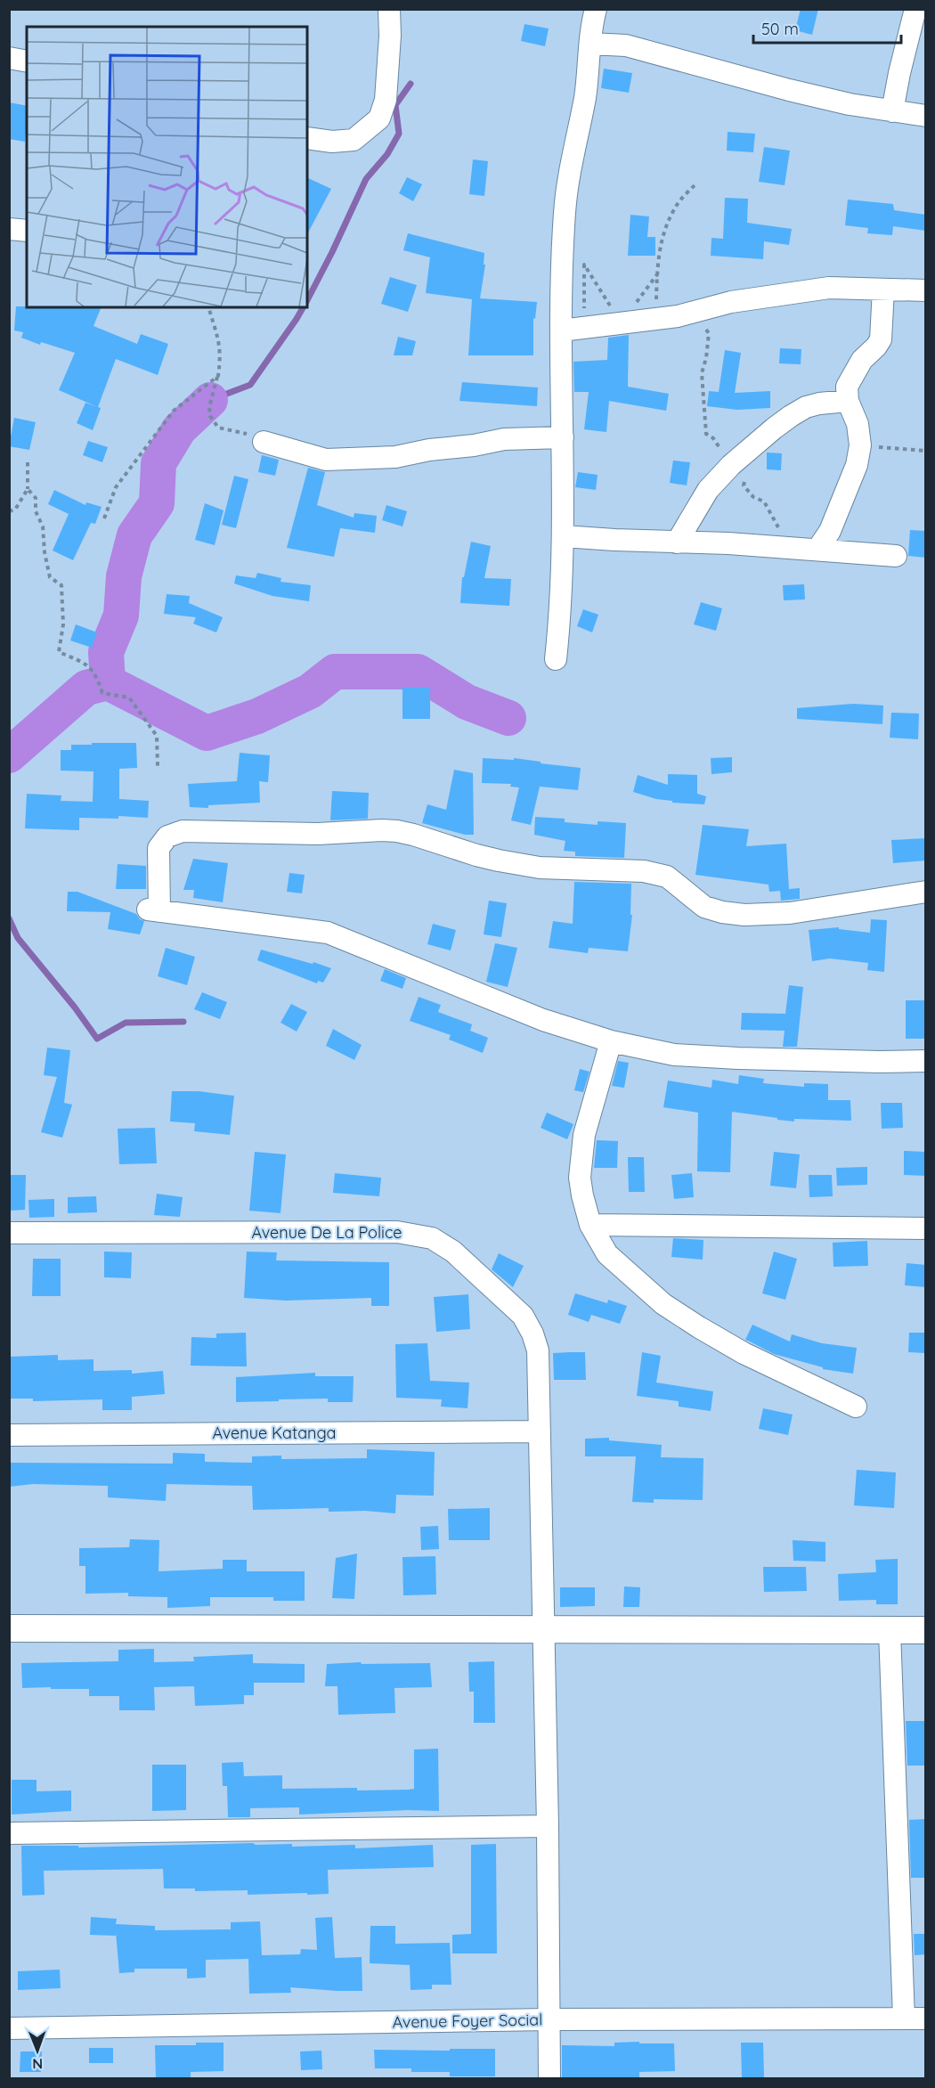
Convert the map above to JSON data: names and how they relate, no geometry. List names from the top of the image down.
{
  "streets": {
    "street": ["Avenue De La Police", "Avenue Katanga", "Avenue Foyer Social"]
  },
  "crossings": [
    ["Avenue De La Police", "Avenue Katanga"],
    ["Avenue De La Police", "Avenue Foyer Social"]
  ],
  "scale_bar": "50 m",
  "north": "bottom"
}
